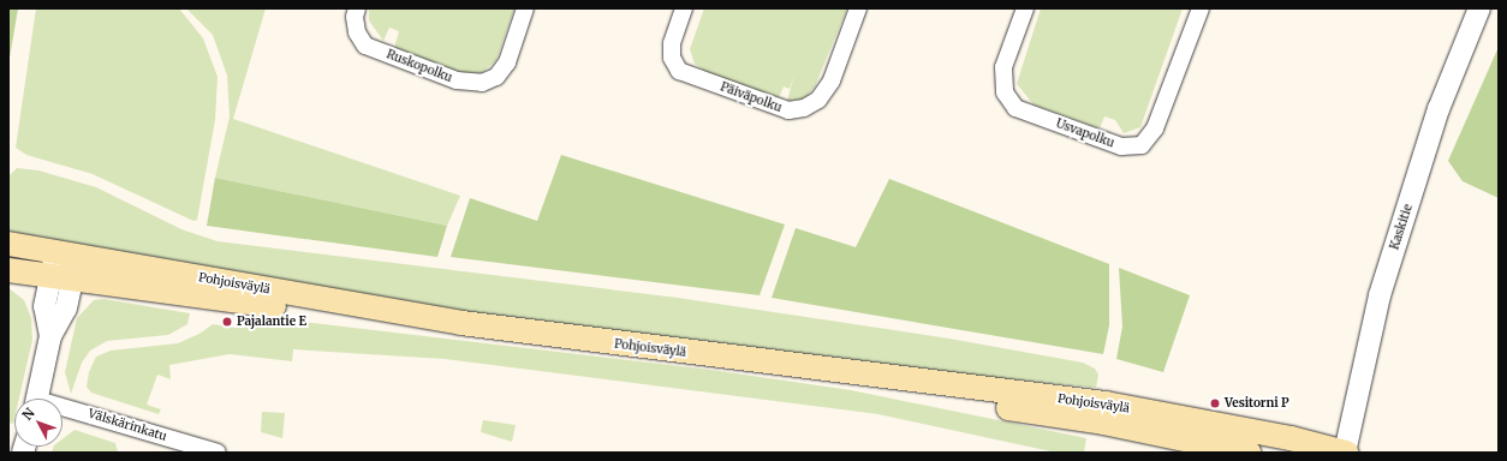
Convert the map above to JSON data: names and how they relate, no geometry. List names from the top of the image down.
{
  "streets": {
    "main road": ["Pohjoisväylä"],
    "street": [
      "Ruskopolku",
      "Päiväpolku",
      "Usvapolku",
      "Kaskitie",
      "Välskärinkatu"
    ]
  },
  "crossings": [
    ["Kaskitie", "Pohjoisväylä"]
  ],
  "places": ["Pajalantie E", "Vesitorni P"],
  "north": "top left"
}
